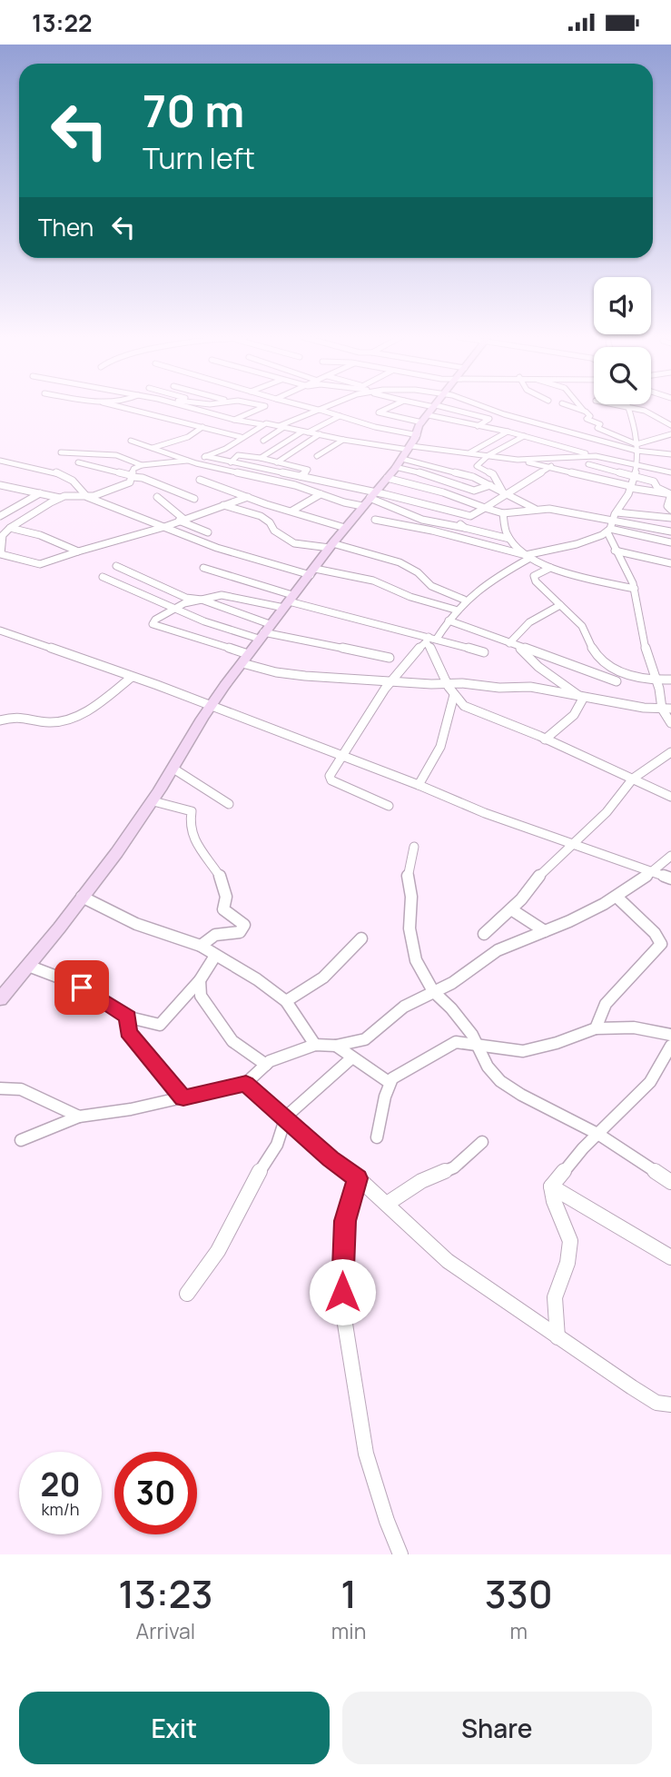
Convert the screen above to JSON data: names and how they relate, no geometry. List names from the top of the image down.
{
  "page": {
    "status": "13:22",
    "turn": ["70 m", "Turn left"],
    "then": "Then",
    "speed": "20 km/h",
    "limit": "30",
    "eta": [
      "13:23",
      "Arrival",
      "1",
      "min",
      "330",
      "m"
    ],
    "buttons": ["Exit", "Share"]
  }
}
